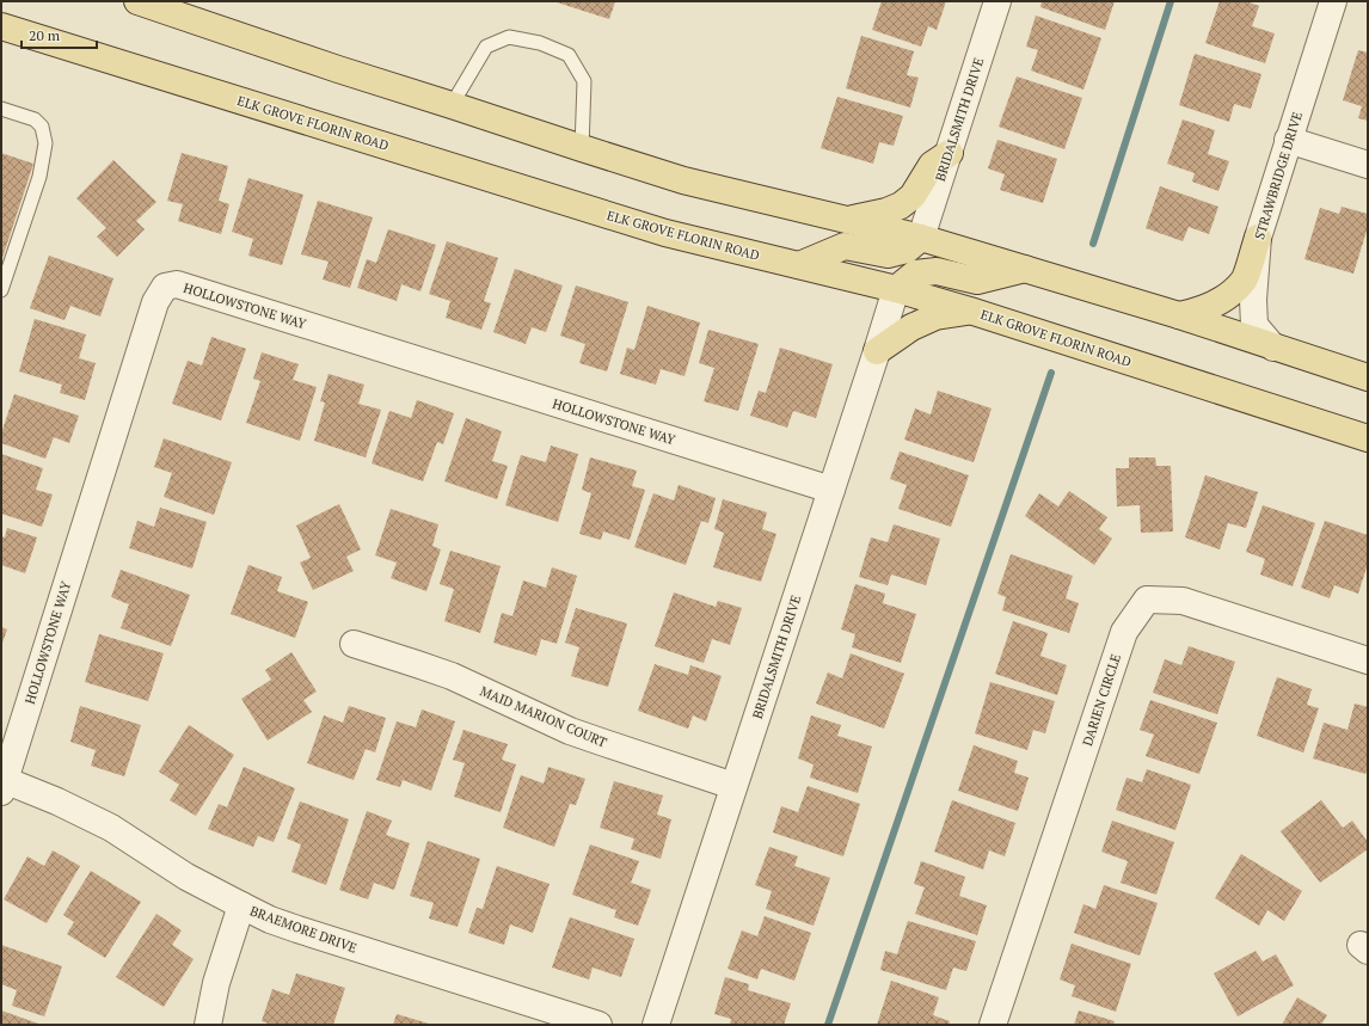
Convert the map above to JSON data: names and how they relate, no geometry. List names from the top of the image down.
{
  "streets": {
    "main road": ["ELK GROVE FLORIN ROAD"],
    "street": [
      "BRIDALSMITH DRIVE",
      "STRAWBRIDGE DRIVE",
      "HOLLOWSTONE WAY",
      "DARIEN CIRCLE",
      "MAID MARION COURT",
      "BRAEMORE DRIVE"
    ]
  },
  "crossings": [
    ["BRIDALSMITH DRIVE", "ELK GROVE FLORIN ROAD"],
    ["BRIDALSMITH DRIVE", "HOLLOWSTONE WAY"],
    ["BRIDALSMITH DRIVE", "MAID MARION COURT"],
    ["HOLLOWSTONE WAY", "BRAEMORE DRIVE"]
  ],
  "scale_bar": "20 m"
}
